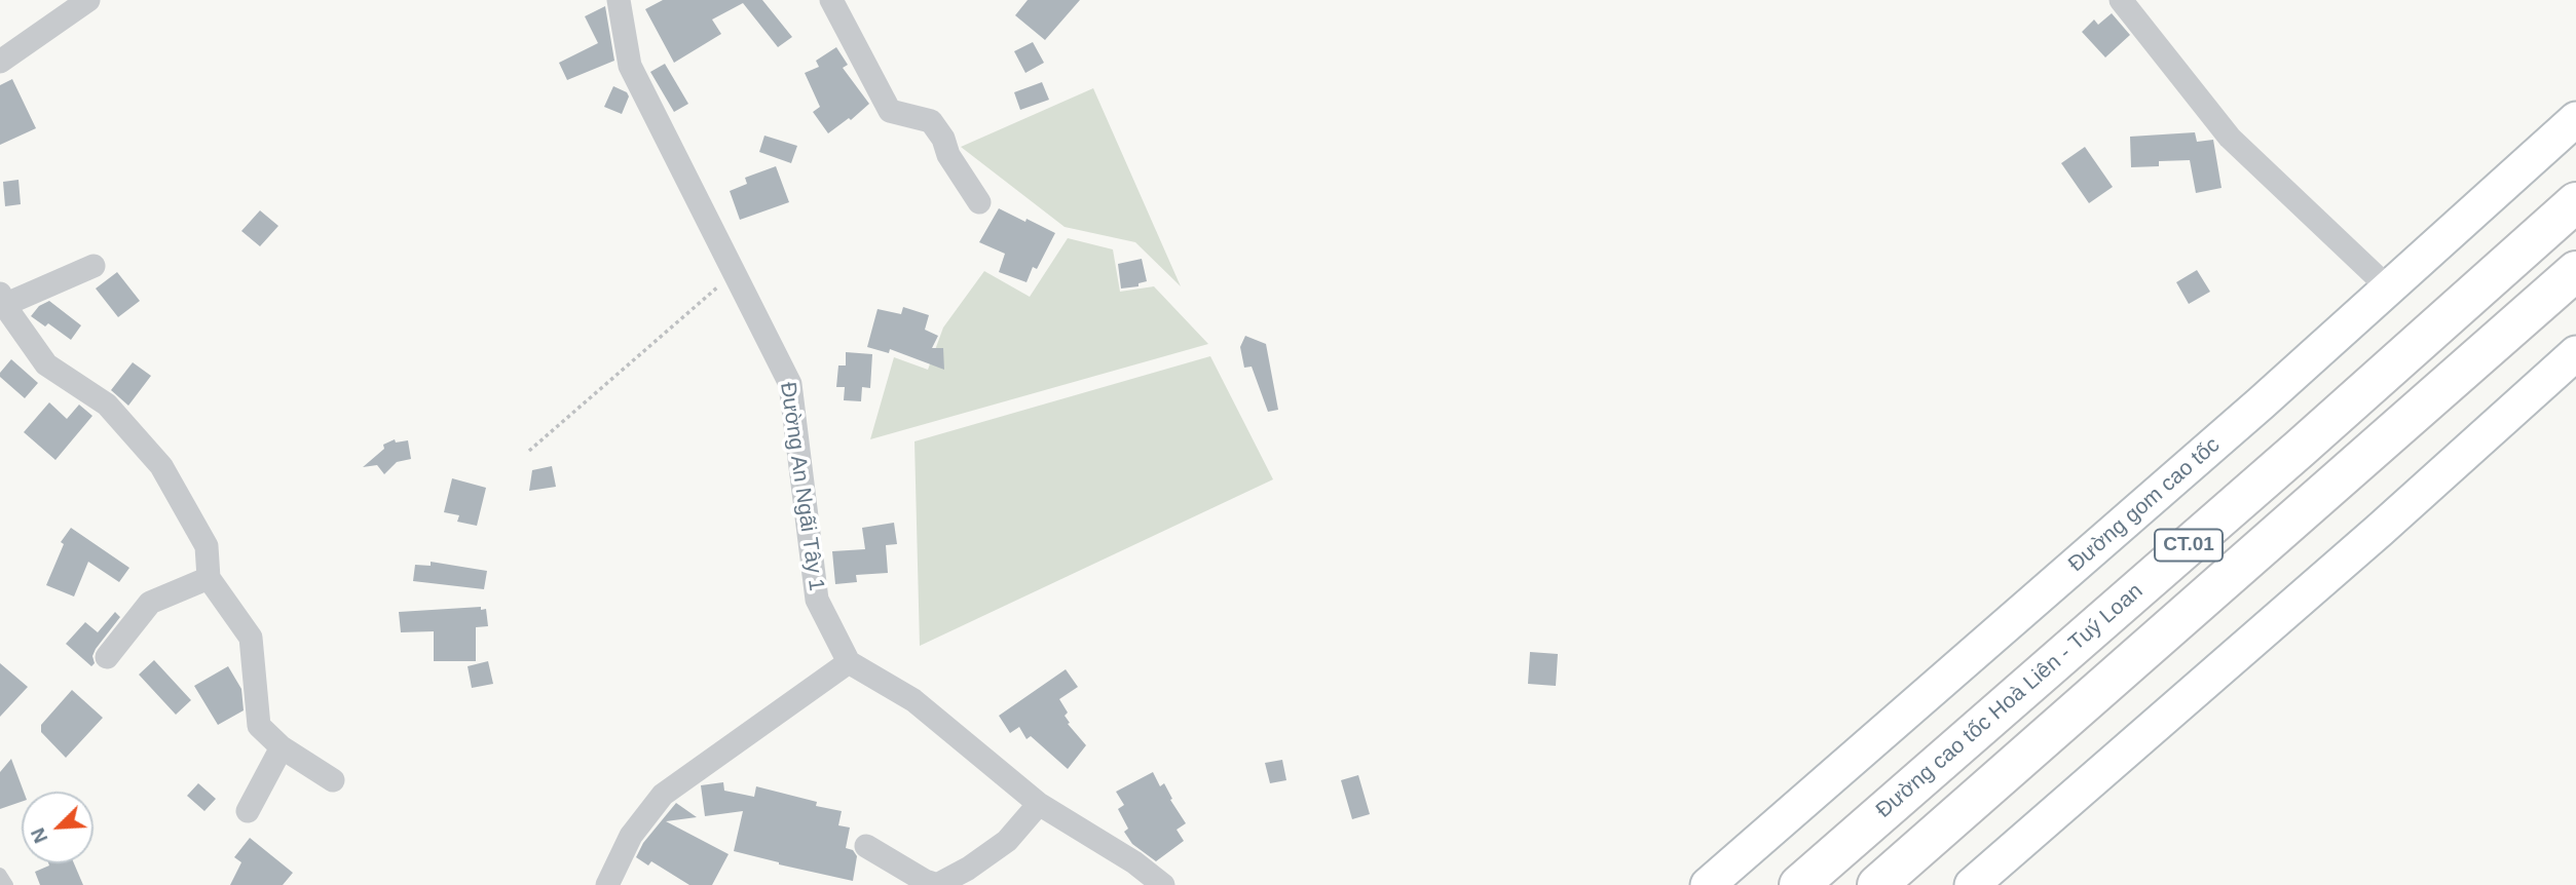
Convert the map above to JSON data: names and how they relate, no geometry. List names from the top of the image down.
{
  "streets": {
    "highway": ["CT.01", "Đường cao tốc Hoà Liên - Tuý Loan"],
    "main road": ["Đường gom cao tốc"],
    "street": ["Đường An Ngãi Tây 1"]
  },
  "north": "bottom left"
}
